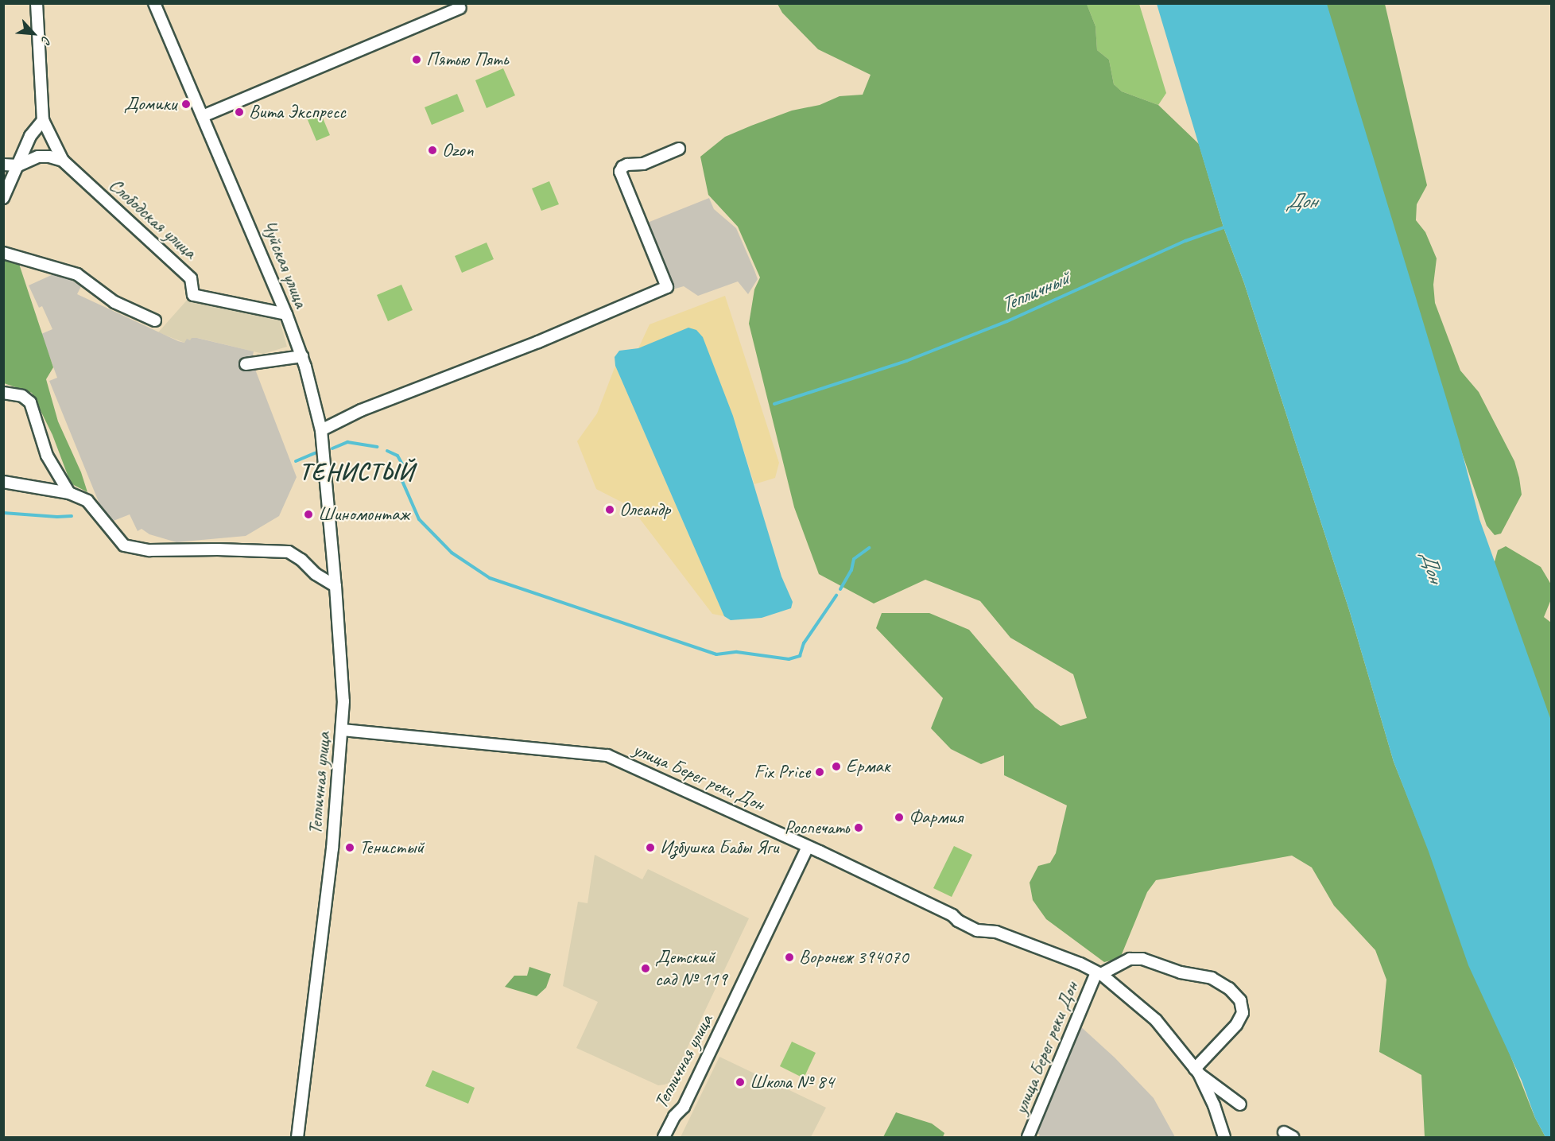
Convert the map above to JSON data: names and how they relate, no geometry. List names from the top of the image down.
{
  "streets": {
    "street": [
      "Слободская улица",
      "Чуйская улица",
      "улица Берег реки Дон",
      "Тепличная улица"
    ]
  },
  "crossings": [
    ["Слободская улица", "Чуйская улица"],
    ["Чуйская улица", "Тепличная улица"],
    ["улица Берег реки Дон", "Тепличная улица"]
  ],
  "districts": ["ТЕНИСТЫЙ"],
  "water": ["Дон", "Тепличный"],
  "places": [
    "Пятью Пять",
    "Домики",
    "Вита Экспресс",
    "Ozon",
    "Олеандр",
    "Шиномонтаж",
    "Ермак",
    "Fix Price",
    "Фармия",
    "Роспечать",
    "Тенистый",
    "Избушка Бабы Яги",
    "Воронеж 394070",
    "Детский сад № 119",
    "Школа № 84"
  ],
  "north": "bottom right"
}
